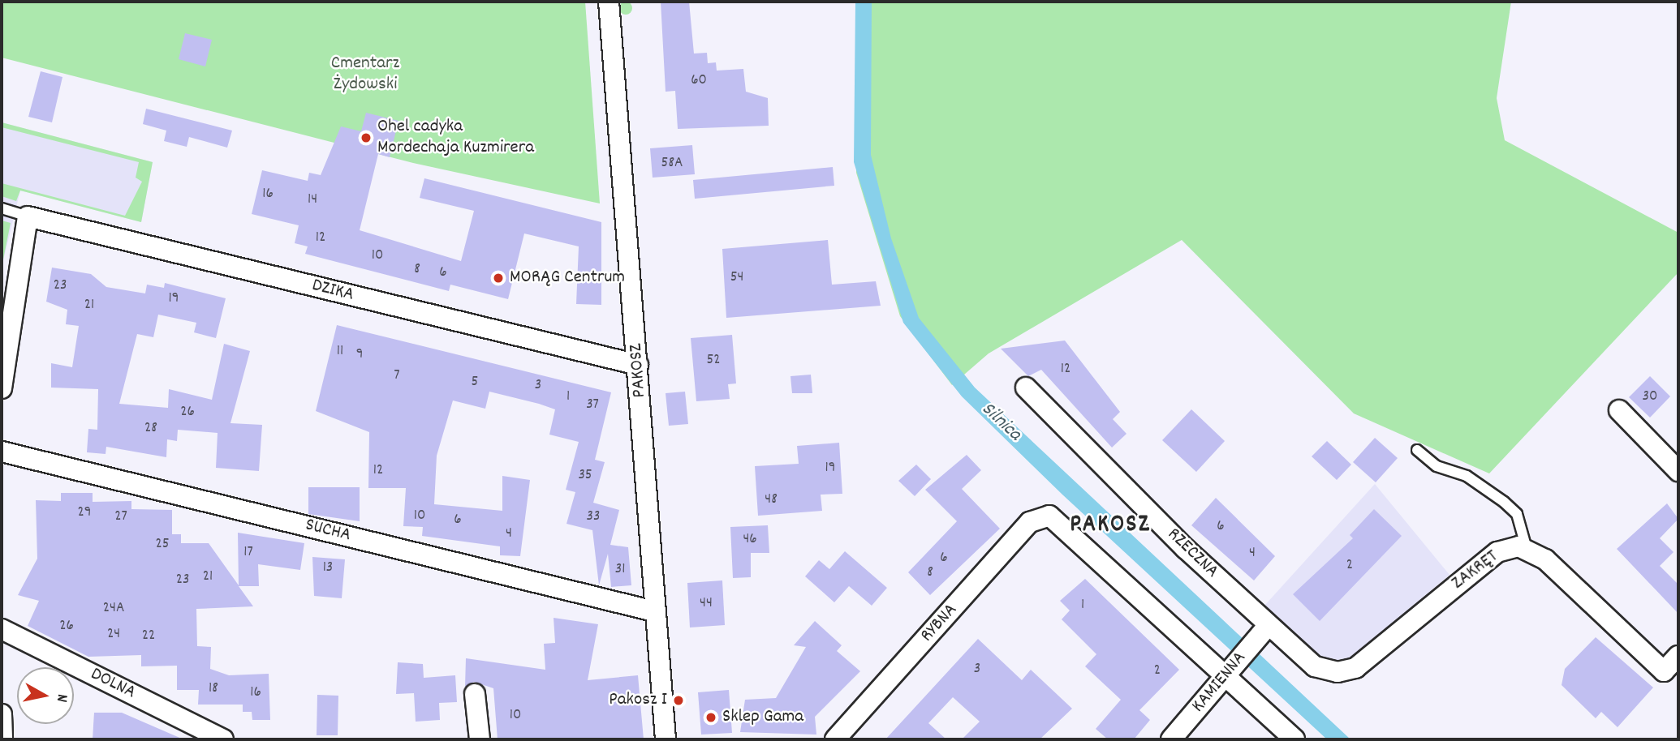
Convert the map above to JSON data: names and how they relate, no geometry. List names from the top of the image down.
{
  "streets": {
    "street": [
      "DZIKA",
      "PAKOSZ",
      "SUCHA",
      "RZECZNA",
      "ZAKRĘT",
      "RYBNA",
      "KAMIENNA",
      "DOLNA"
    ]
  },
  "crossings": [
    ["DZIKA", "PAKOSZ"],
    ["PAKOSZ", "SUCHA"],
    ["RZECZNA", "ZAKRĘT"],
    ["RZECZNA", "KAMIENNA"],
    ["RYBNA", "KAMIENNA"]
  ],
  "districts": ["PAKOSZ"],
  "water": ["Silnica"],
  "parks": ["Cmentarz Żydowski"],
  "places": [
    "Ohel cadyka Mordechaja Kuzmirera",
    "MORĄG Centrum",
    "Pakosz I",
    "Sklep Gama"
  ],
  "house_numbers": [
    "60",
    "58A",
    "16",
    "14",
    "12",
    "10",
    "8",
    "6",
    "54",
    "23",
    "19",
    "21",
    "11",
    "9",
    "52",
    "12",
    "7",
    "5",
    "3",
    "1",
    "30",
    "37",
    "26",
    "28",
    "19",
    "12",
    "35",
    "48",
    "29",
    "10",
    "27",
    "33",
    "6",
    "6",
    "4",
    "46",
    "25",
    "17",
    "4",
    "6",
    "2",
    "13",
    "31",
    "8",
    "21",
    "23",
    "44",
    "1",
    "24A",
    "26",
    "24",
    "22",
    "3",
    "2",
    "18",
    "16",
    "10"
  ],
  "north": "right"
}
